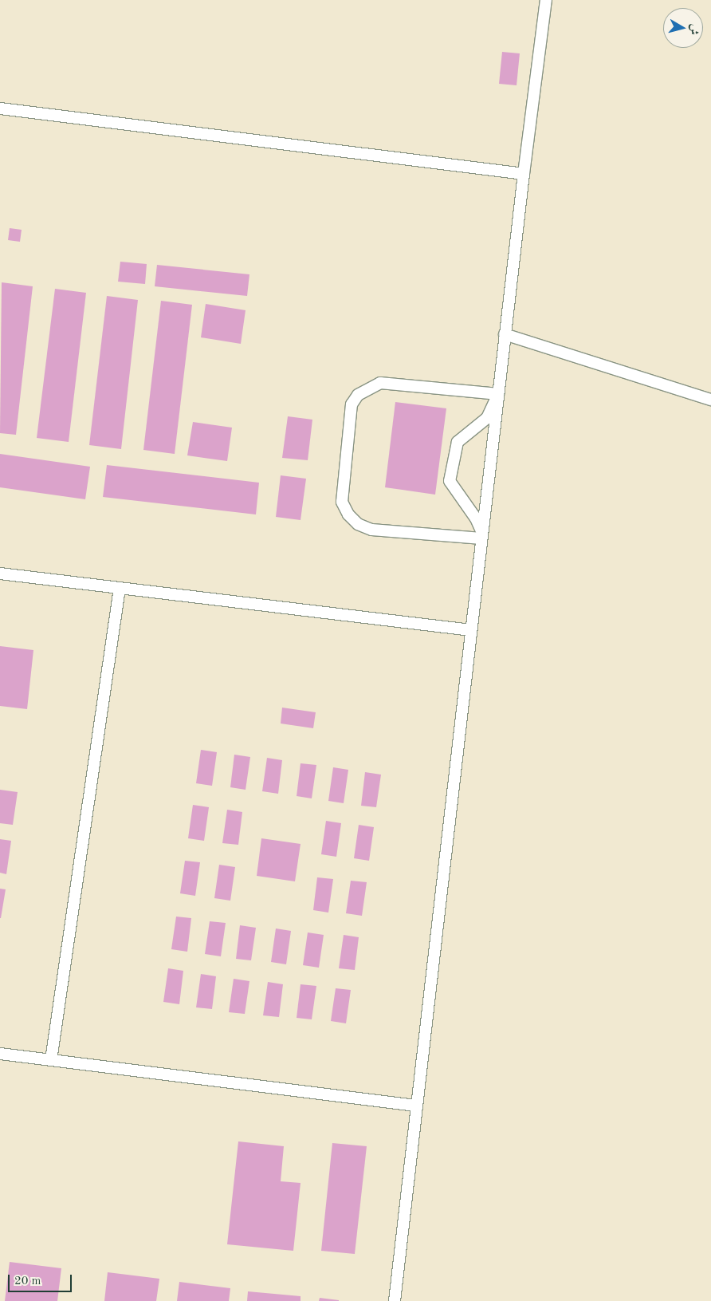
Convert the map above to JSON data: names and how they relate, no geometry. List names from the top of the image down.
{
  "scale_bar": "20 m",
  "north": "right"
}
